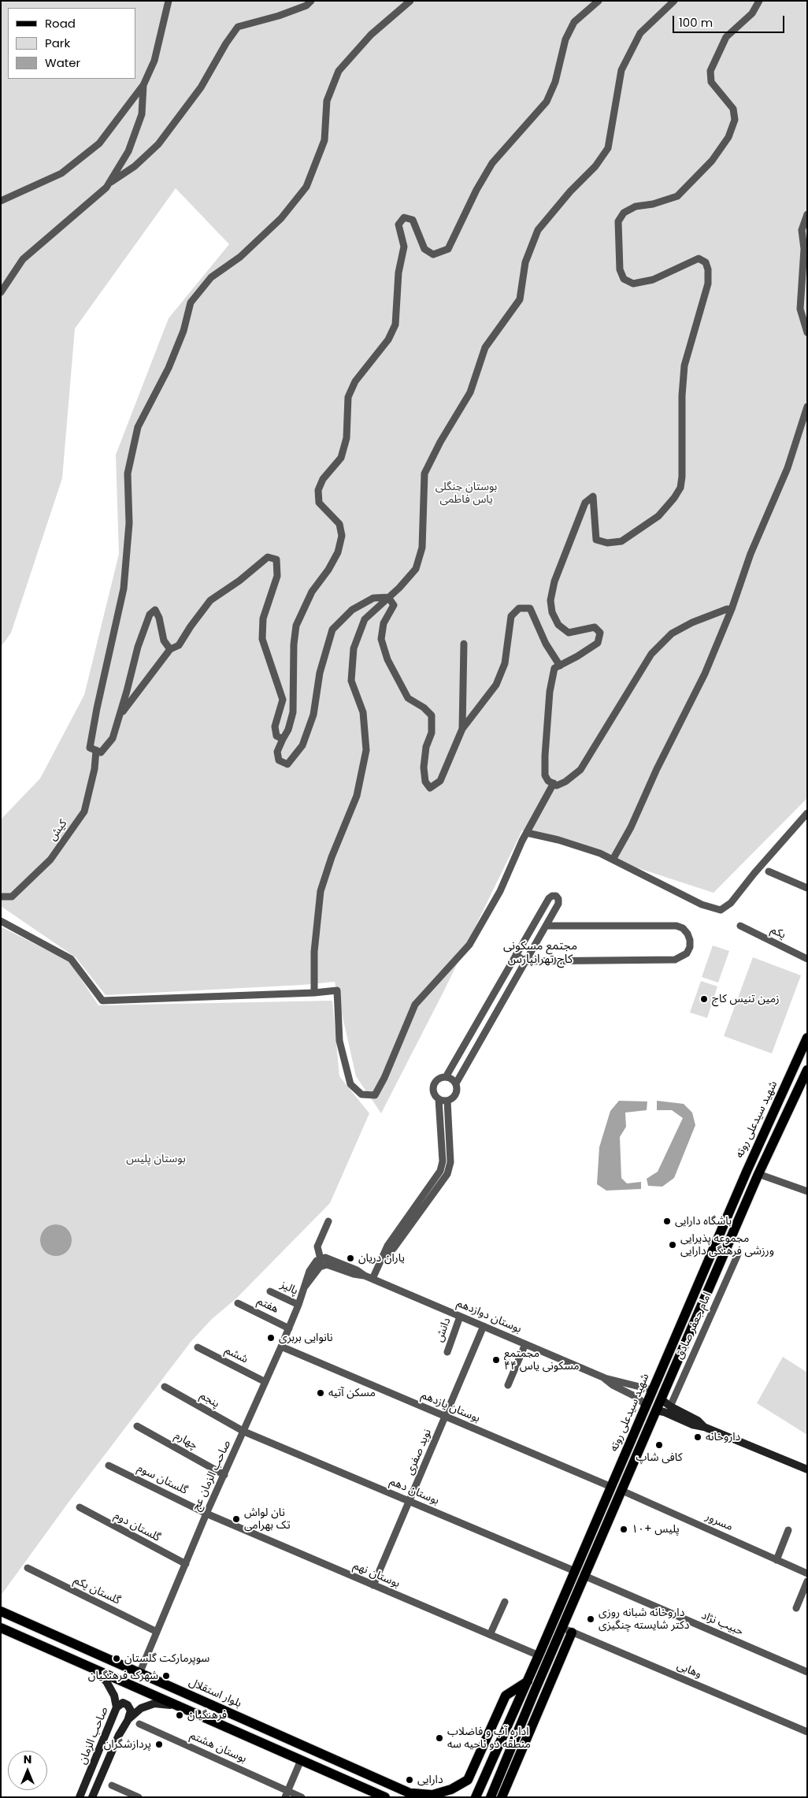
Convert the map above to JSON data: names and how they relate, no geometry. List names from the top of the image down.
{
  "streets": {
    "main road": ["شهید سیدعلی روته", "بلوار استقلال", "صاحب الزمان"],
    "street": [
      "کیش",
      "یکم",
      "پالیز",
      "هفتم",
      "بوستان دوازدهم",
      "امام جعفر صادق",
      "دانش",
      "ششم",
      "پنجم",
      "بوستان یازدهم",
      "چهارم",
      "نوید صفری",
      "صاحب الزمان عج",
      "گلستان سوم",
      "بوستان دهم",
      "مسرور",
      "گلستان دوم",
      "بوستان نهم",
      "گلستان یکم",
      "حبیب نژاد",
      "وهابی",
      "بوستان هشتم"
    ]
  },
  "crossings": [
    ["شهید سیدعلی روته", "بوستان دوازدهم"],
    ["شهید سیدعلی روته", "بوستان یازدهم"],
    ["شهید سیدعلی روته", "بوستان دهم"],
    ["شهید سیدعلی روته", "بوستان نهم"],
    ["پالیز", "صاحب الزمان عج"],
    ["هفتم", "صاحب الزمان عج"],
    ["بوستان دوازدهم", "دانش"],
    ["بوستان دوازدهم", "نوید صفری"],
    ["بوستان دوازدهم", "صاحب الزمان عج"],
    ["ششم", "صاحب الزمان عج"],
    ["پنجم", "صاحب الزمان عج"],
    ["پنجم", "بوستان دهم"],
    ["بوستان یازدهم", "نوید صفری"],
    ["بوستان یازدهم", "صاحب الزمان عج"],
    ["چهارم", "صاحب الزمان عج"],
    ["نوید صفری", "بوستان دهم"],
    ["نوید صفری", "بوستان نهم"],
    ["صاحب الزمان عج", "گلستان سوم"],
    ["صاحب الزمان عج", "بوستان دهم"],
    ["صاحب الزمان عج", "گلستان دوم"],
    ["صاحب الزمان عج", "بوستان نهم"],
    ["صاحب الزمان عج", "گلستان یکم"],
    ["صاحب الزمان عج", "بلوار استقلال"],
    ["گلستان سوم", "بوستان نهم"]
  ],
  "districts": ["مجتمع مسکونی کاج تهرانپارس"],
  "parks": ["بوستان جنگلی یاس فاطمی", "بوستان پلیس"],
  "places": [
    "زمین تنیس کاج",
    "باشگاه دارایی",
    "مجموعه پذیرایی ورزشی فرهنگی دارایی",
    "یاران دریان",
    "نانوایی بربری",
    "مجمتمع مسکونی یاس ۴۴",
    "مسکن آتیه",
    "داروخانه",
    "کافی شاپ",
    "نان‌ لواش‌ تک‌ بهرامی",
    "پلیس +۱۰",
    "داروخانه شبانه روزی دکتر شایسته چنگیزی",
    "سوپرمارکت گلستان",
    "شهرک فرهنگیان",
    "فرهنگیان",
    "اداره آب و فاضلاب منطقه دو ناحیه سه",
    "پردازشگران",
    "دارایی"
  ],
  "legend": ["Road", "Park", "Water"],
  "scale_bar": "100 m",
  "north": "top"
}
